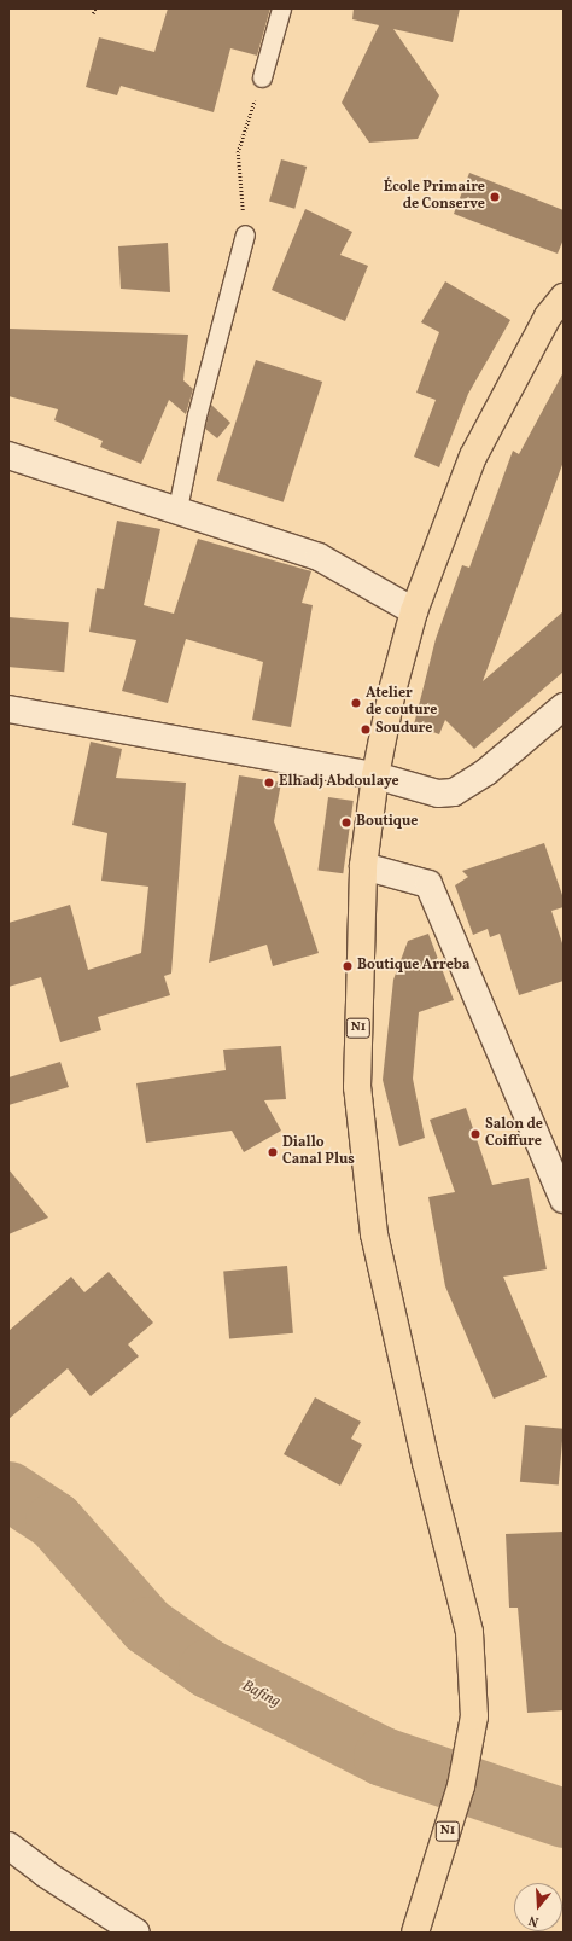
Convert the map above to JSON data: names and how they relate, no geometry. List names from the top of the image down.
{
  "streets": {
    "highway": ["N1"]
  },
  "water": ["Bafing"],
  "places": [
    "École Primaire de Conserve",
    "Atelier de couture",
    "Soudure",
    "Elhadj Abdoulaye",
    "Boutique",
    "Boutique Arreba",
    "Salon de Coiffure",
    "Diallo Canal Plus"
  ],
  "north": "bottom"
}
